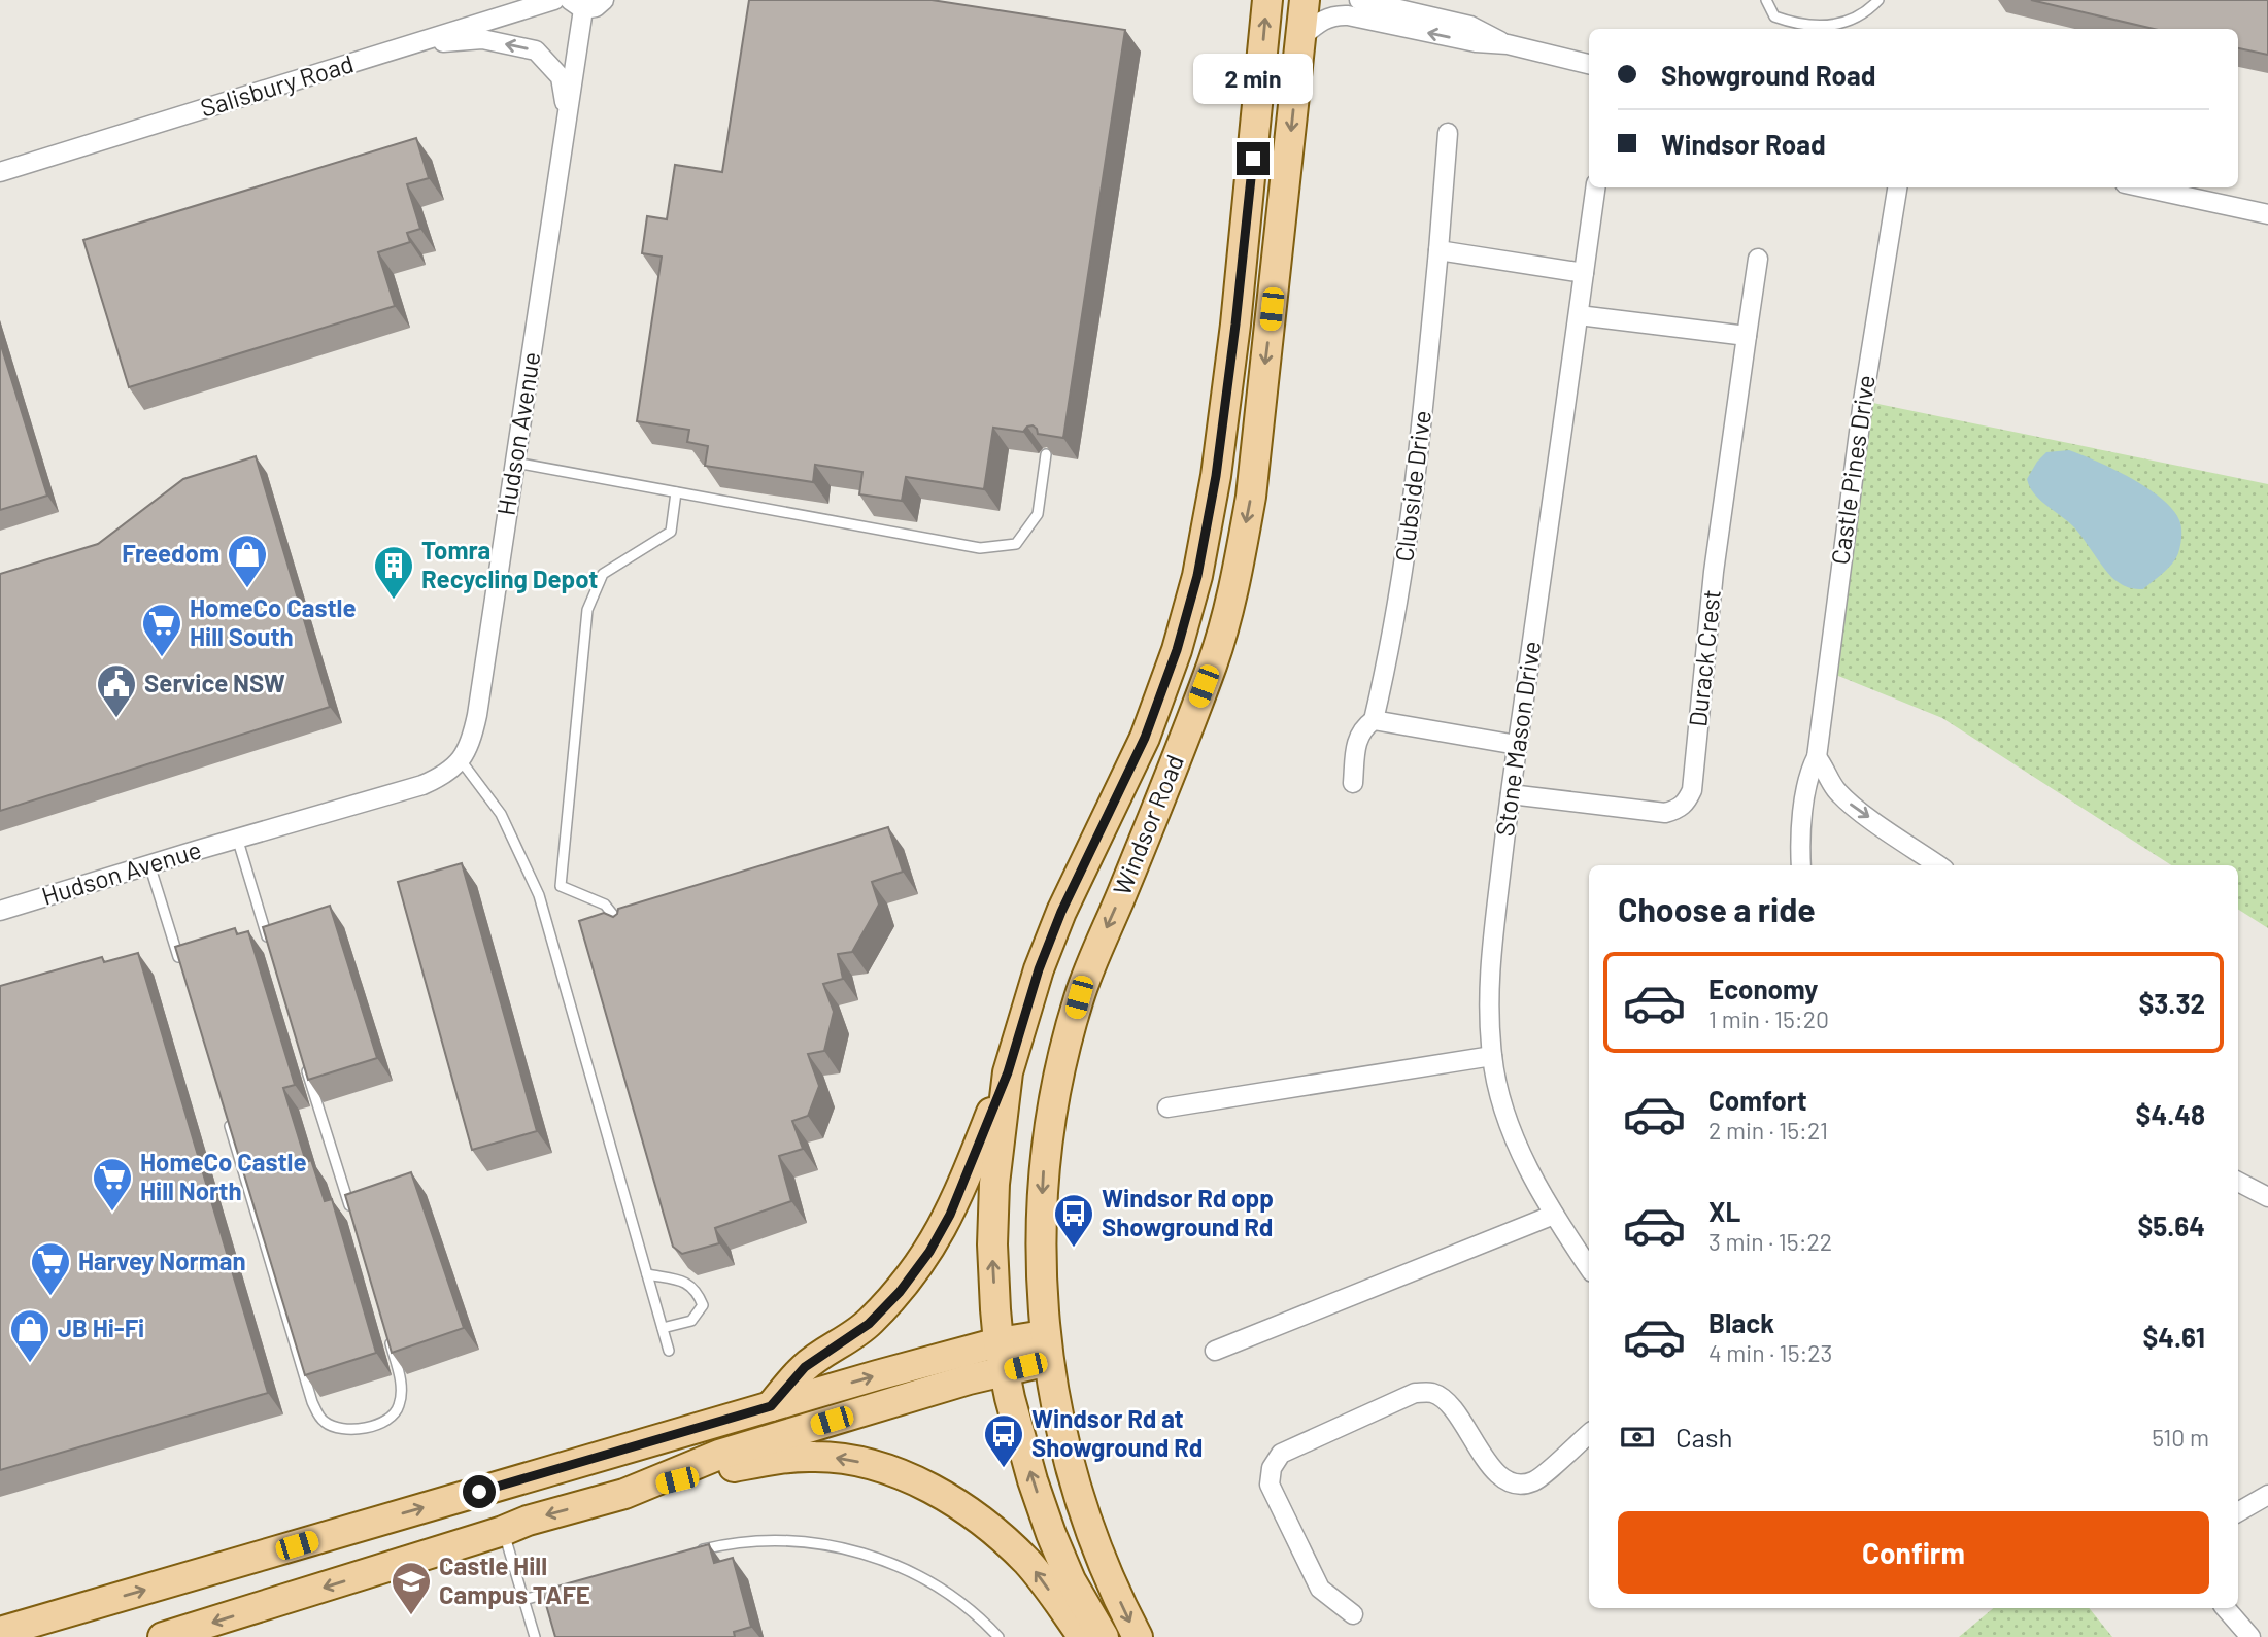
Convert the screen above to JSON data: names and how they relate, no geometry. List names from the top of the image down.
{
  "streets": {
    "main road": ["Windsor Road"],
    "street": [
      "Salisbury Road",
      "Hudson Avenue",
      "Castle Pines Drive",
      "Clubside Drive",
      "Durack Crest",
      "Stone Mason Drive"
    ]
  },
  "crossings": [
    ["Durack Crest", "Stone Mason Drive"]
  ],
  "places": {
    "shop": ["Freedom", "JB Hi-Fi"],
    "building": ["Tomra Recycling Depot"],
    "supermarket": ["HomeCo Castle Hill South", "HomeCo Castle Hill North", "Harvey Norman"],
    "public building": ["Service NSW"],
    "bus stop": ["Windsor Rd opp Showground Rd", "Windsor Rd at Showground Rd"],
    "school or university": ["Castle Hill Campus TAFE"]
  },
  "page": {
    "banner": ["Showground Road", "Windsor Road"],
    "bubble": "2 min",
    "heading": "Choose a ride",
    "list": [
      {
        "name": "Economy",
        "note": "1 min · 15:20",
        "value": "$3.32"
      },
      {
        "name": "Comfort",
        "note": "2 min · 15:21",
        "value": "$4.48"
      },
      {
        "name": "XL",
        "note": "3 min · 15:22",
        "value": "$5.64"
      },
      {
        "name": "Black",
        "note": "4 min · 15:23",
        "value": "$4.61"
      }
    ],
    "pay": ["Cash", "510 m"],
    "buttons": "Confirm"
  }
}
